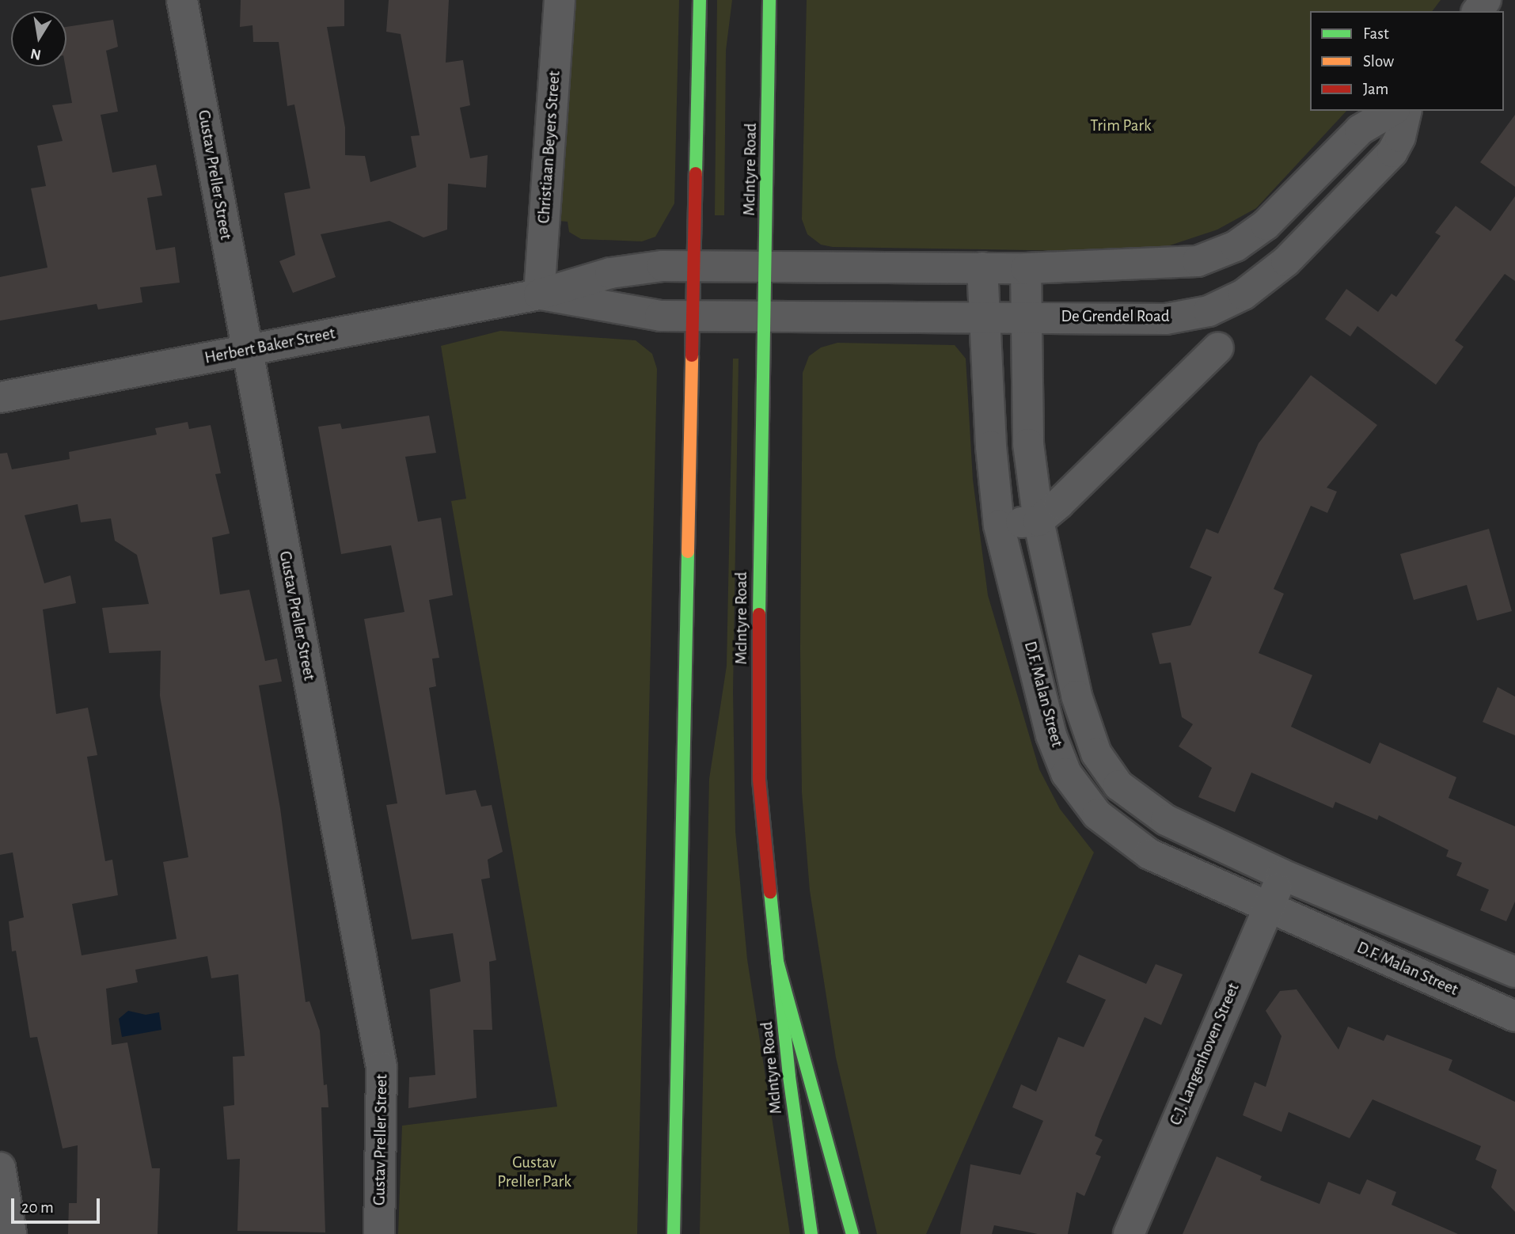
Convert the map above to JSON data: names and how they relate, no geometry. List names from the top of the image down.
{
  "streets": {
    "main road": ["McIntyre Road"],
    "street": [
      "Christiaan Beyers Street",
      "Gustav Preller Street",
      "De Grendel Road",
      "Herbert Baker Street",
      "D.F. Malan Street",
      "C.J. Langenhoven Street"
    ]
  },
  "crossings": [
    ["Christiaan Beyers Street", "Herbert Baker Street"],
    ["McIntyre Road", "De Grendel Road"],
    ["McIntyre Road", "Herbert Baker Street"],
    ["Gustav Preller Street", "Herbert Baker Street"],
    ["De Grendel Road", "Herbert Baker Street"],
    ["De Grendel Road", "D.F. Malan Street"],
    ["D.F. Malan Street", "C.J. Langenhoven Street"]
  ],
  "parks": ["Trim Park", "Gustav Preller Park"],
  "legend": ["Fast", "Slow", "Jam"],
  "scale_bar": "20 m",
  "north": "bottom"
}
